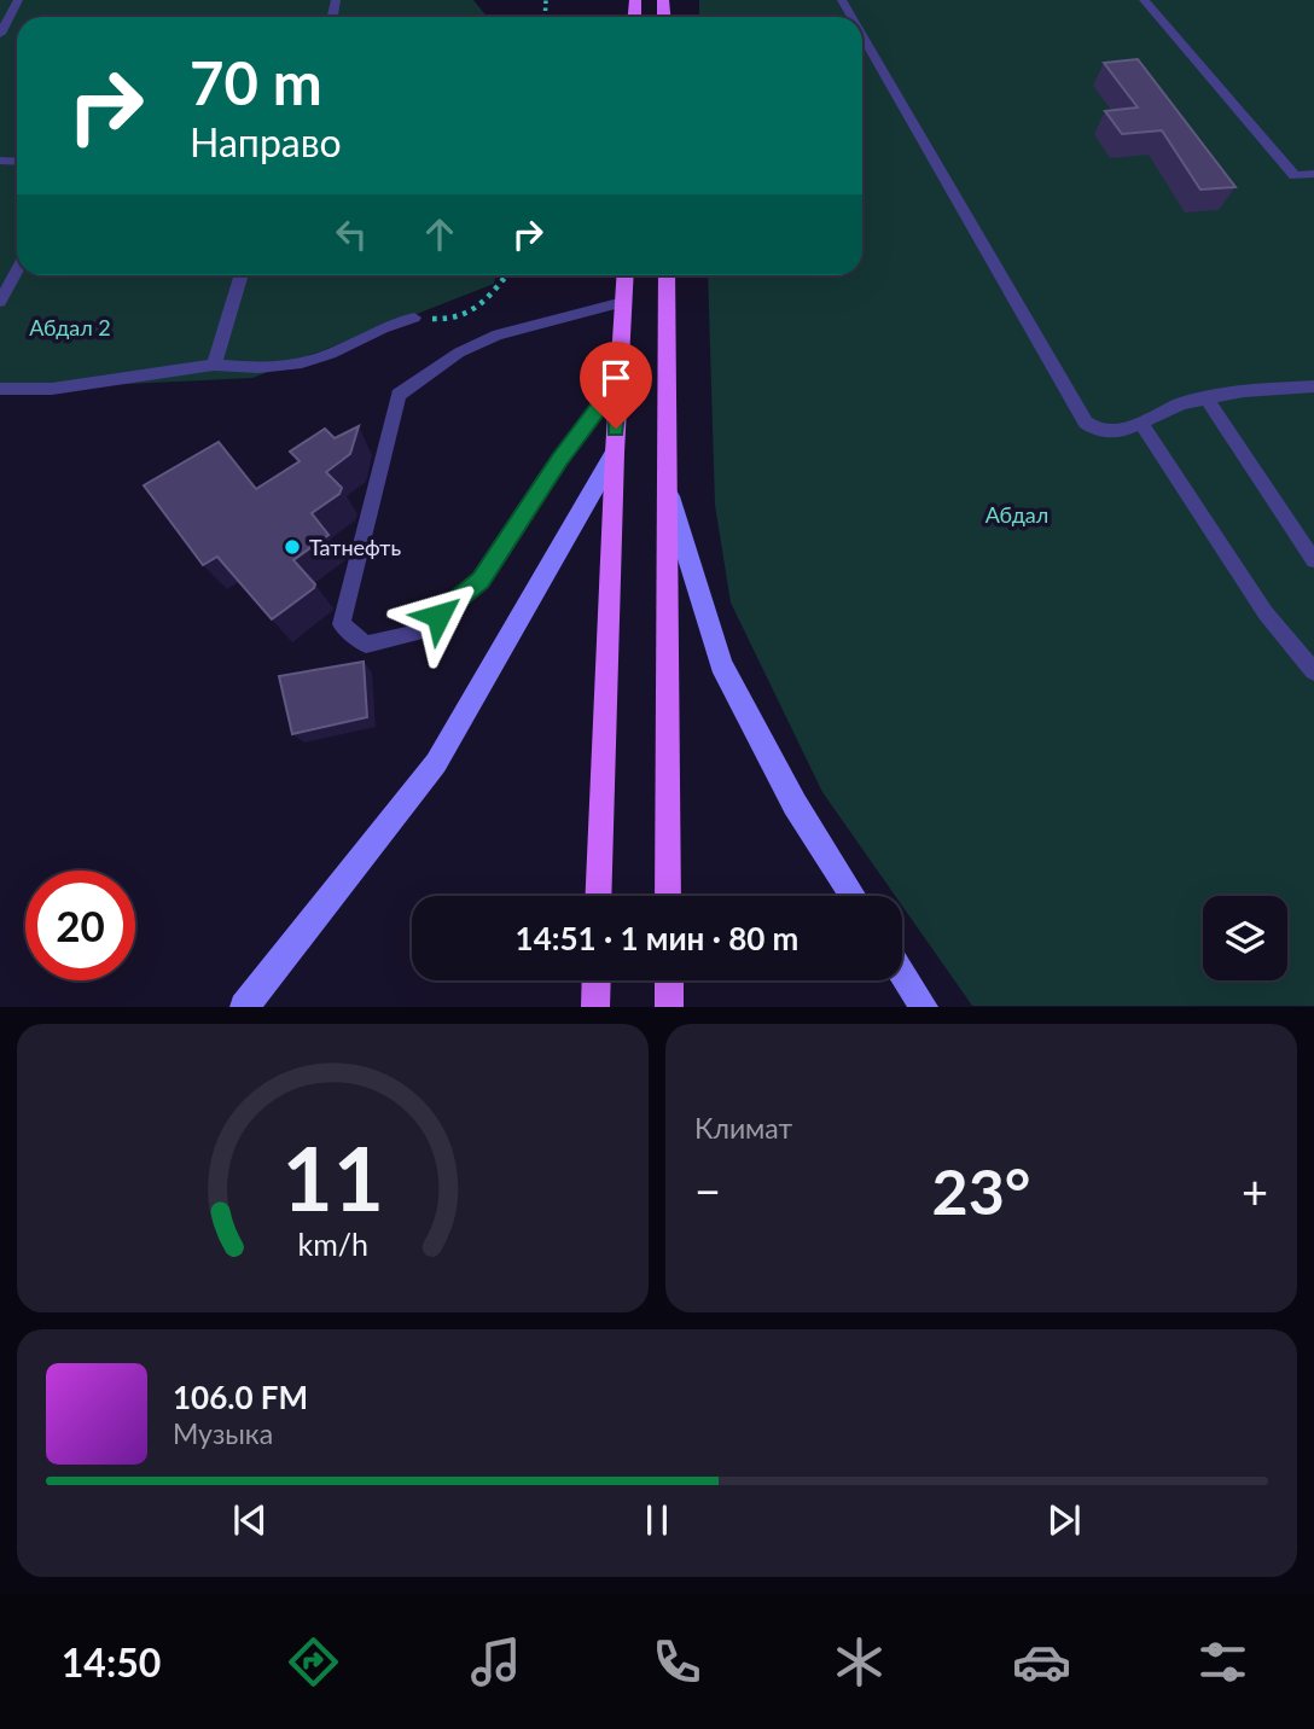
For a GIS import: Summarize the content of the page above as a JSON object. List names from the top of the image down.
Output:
{
  "parks": ["Абдал 2", "Абдал"],
  "places": ["Татнефть"],
  "page": {
    "turn": ["70 m", "Направо"],
    "limit": "20",
    "trip": "14:51 · 1 мин · 80 m",
    "tile": "Климат",
    "heat": ["−", "23°", "+"],
    "song": ["106.0 FM", "Музыка"],
    "tabs": "14:50",
    "gauge": ["11", "km/h"]
  }
}
